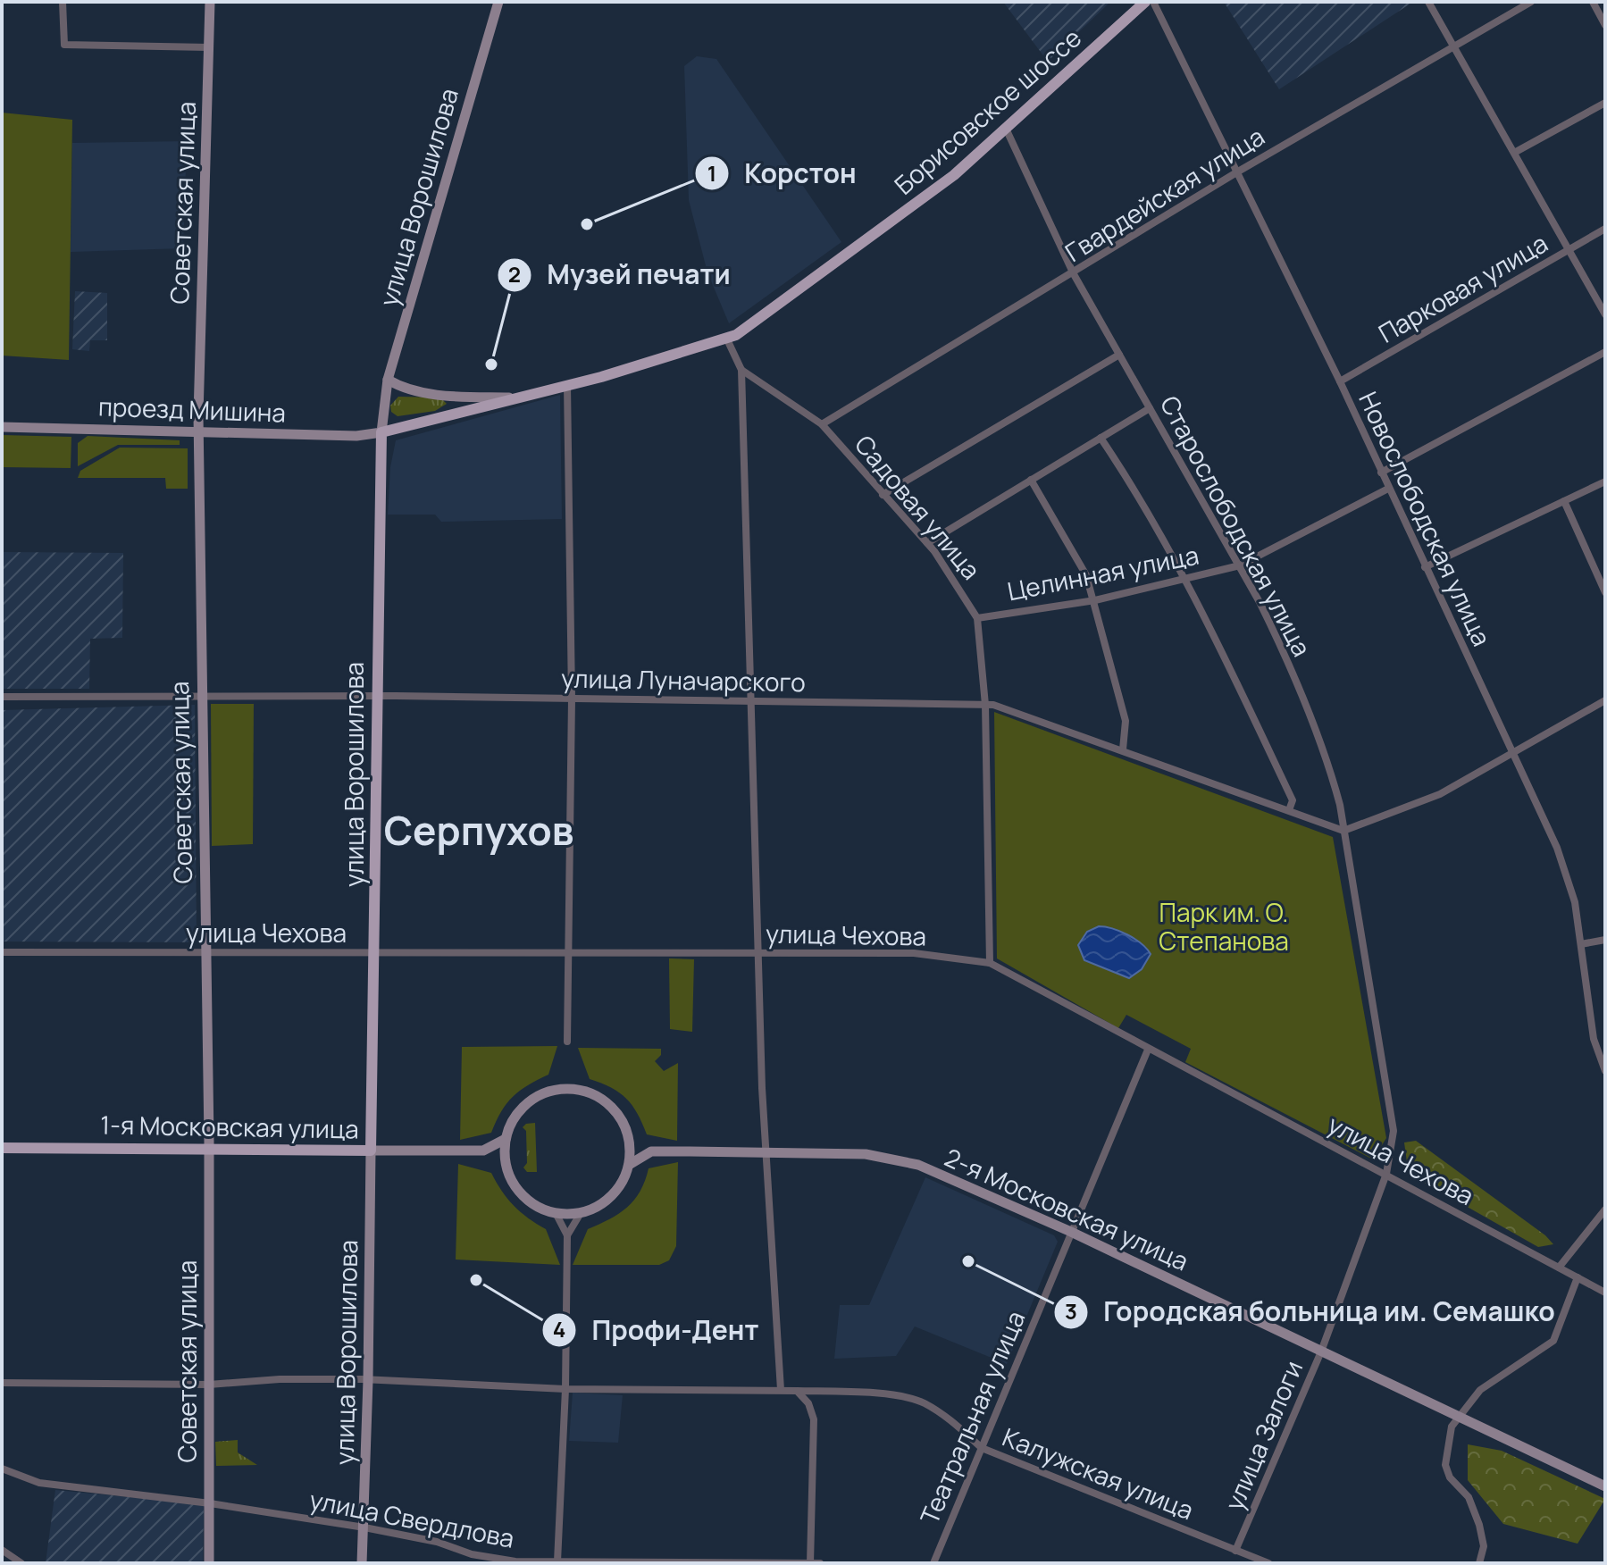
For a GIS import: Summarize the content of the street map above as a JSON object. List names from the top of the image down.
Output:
{
  "streets": {
    "main road": ["Борисовское шоссе", "улица Ворошилова", "1-я Московская улица"],
    "street": [
      "Гвардейская улица",
      "Советская улица",
      "Парковая улица",
      "проезд Мишина",
      "Садовая улица",
      "Новослободская улица",
      "Старослободская улица",
      "Целинная улица",
      "улица Луначарского",
      "улица Чехова",
      "2-я Московская улица",
      "Театральная улица",
      "улица Залоги",
      "Калужская улица",
      "улица Свердлова"
    ]
  },
  "crossings": [
    ["Борисовское шоссе", "улица Ворошилова"],
    ["Борисовское шоссе", "проезд Мишина"],
    ["Борисовское шоссе", "Старослободская улица"],
    ["Гвардейская улица", "Садовая улица"],
    ["Гвардейская улица", "Новослободская улица"],
    ["Гвардейская улица", "Старослободская улица"],
    ["улица Ворошилова", "проезд Мишина"],
    ["улица Ворошилова", "улица Луначарского"],
    ["улица Ворошилова", "улица Чехова"],
    ["улица Ворошилова", "1-я Московская улица"],
    ["улица Ворошилова", "улица Свердлова"],
    ["Советская улица", "проезд Мишина"],
    ["Советская улица", "улица Луначарского"],
    ["Советская улица", "улица Чехова"],
    ["Советская улица", "1-я Московская улица"],
    ["Советская улица", "улица Свердлова"],
    ["Парковая улица", "Новослободская улица"],
    ["Садовая улица", "Целинная улица"],
    ["Садовая улица", "улица Луначарского"],
    ["Садовая улица", "улица Чехова"],
    ["Новослободская улица", "Целинная улица"],
    ["Старослободская улица", "Целинная улица"],
    ["Старослободская улица", "улица Луначарского"],
    ["Старослободская улица", "улица Чехова"],
    ["Старослободская улица", "улица Залоги"],
    ["улица Чехова", "Театральная улица"],
    ["улица Чехова", "улица Залоги"],
    ["2-я Московская улица", "Театральная улица"],
    ["2-я Московская улица", "улица Залоги"],
    ["Театральная улица", "Калужская улица"],
    ["улица Залоги", "Калужская улица"]
  ],
  "districts": ["Серпухов"],
  "parks": ["Парк им. О. Степанова"],
  "places": [
    "Корстон",
    "Музей печати",
    "Городская больница им. Семашко",
    "Профи-Дент"
  ]
}
